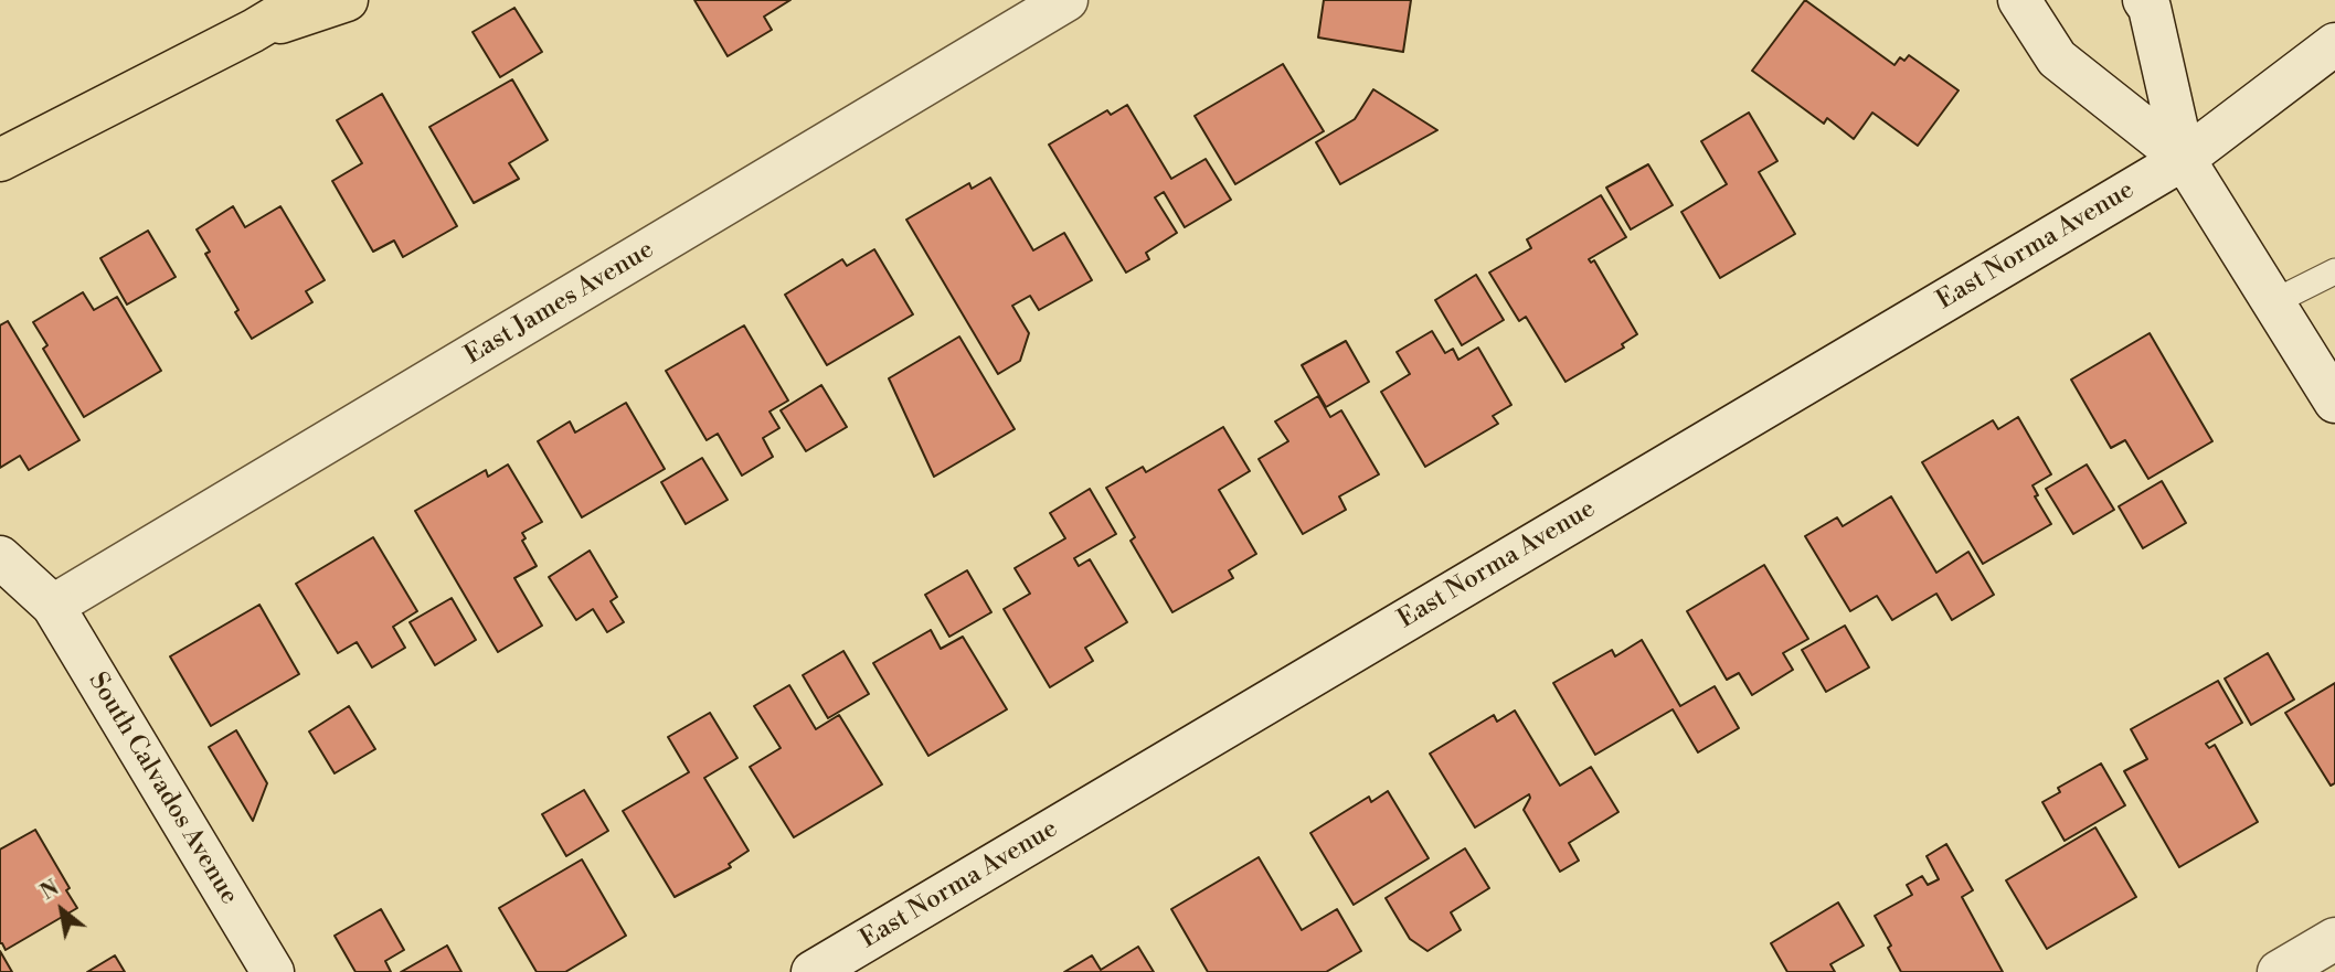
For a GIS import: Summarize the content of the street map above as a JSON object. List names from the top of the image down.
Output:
{
  "streets": {
    "street": ["East Norma Avenue", "East James Avenue", "South Calvados Avenue"]
  },
  "crossings": [
    ["East James Avenue", "South Calvados Avenue"]
  ],
  "north": "top left"
}
